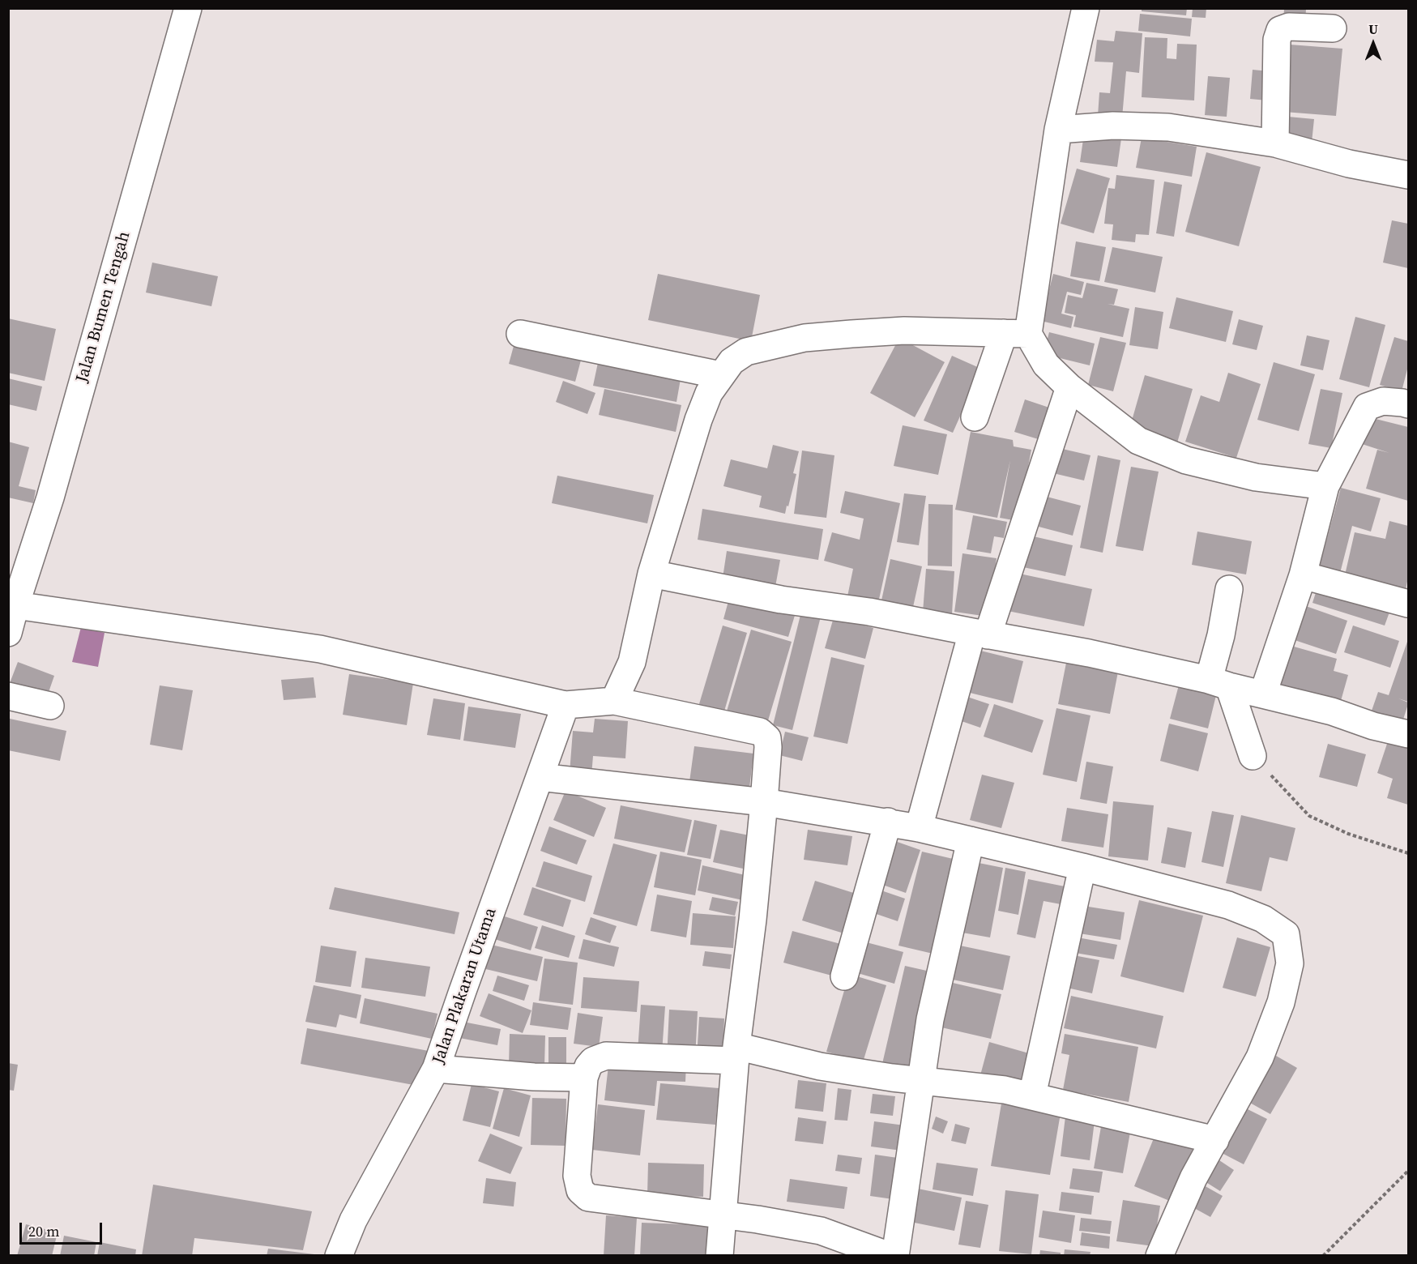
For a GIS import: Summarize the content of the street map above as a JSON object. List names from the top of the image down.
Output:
{
  "streets": {
    "street": ["Jalan Bumen Tengah", "Jalan Plakaran Utama"]
  },
  "scale_bar": "20 m",
  "north": "top"
}
